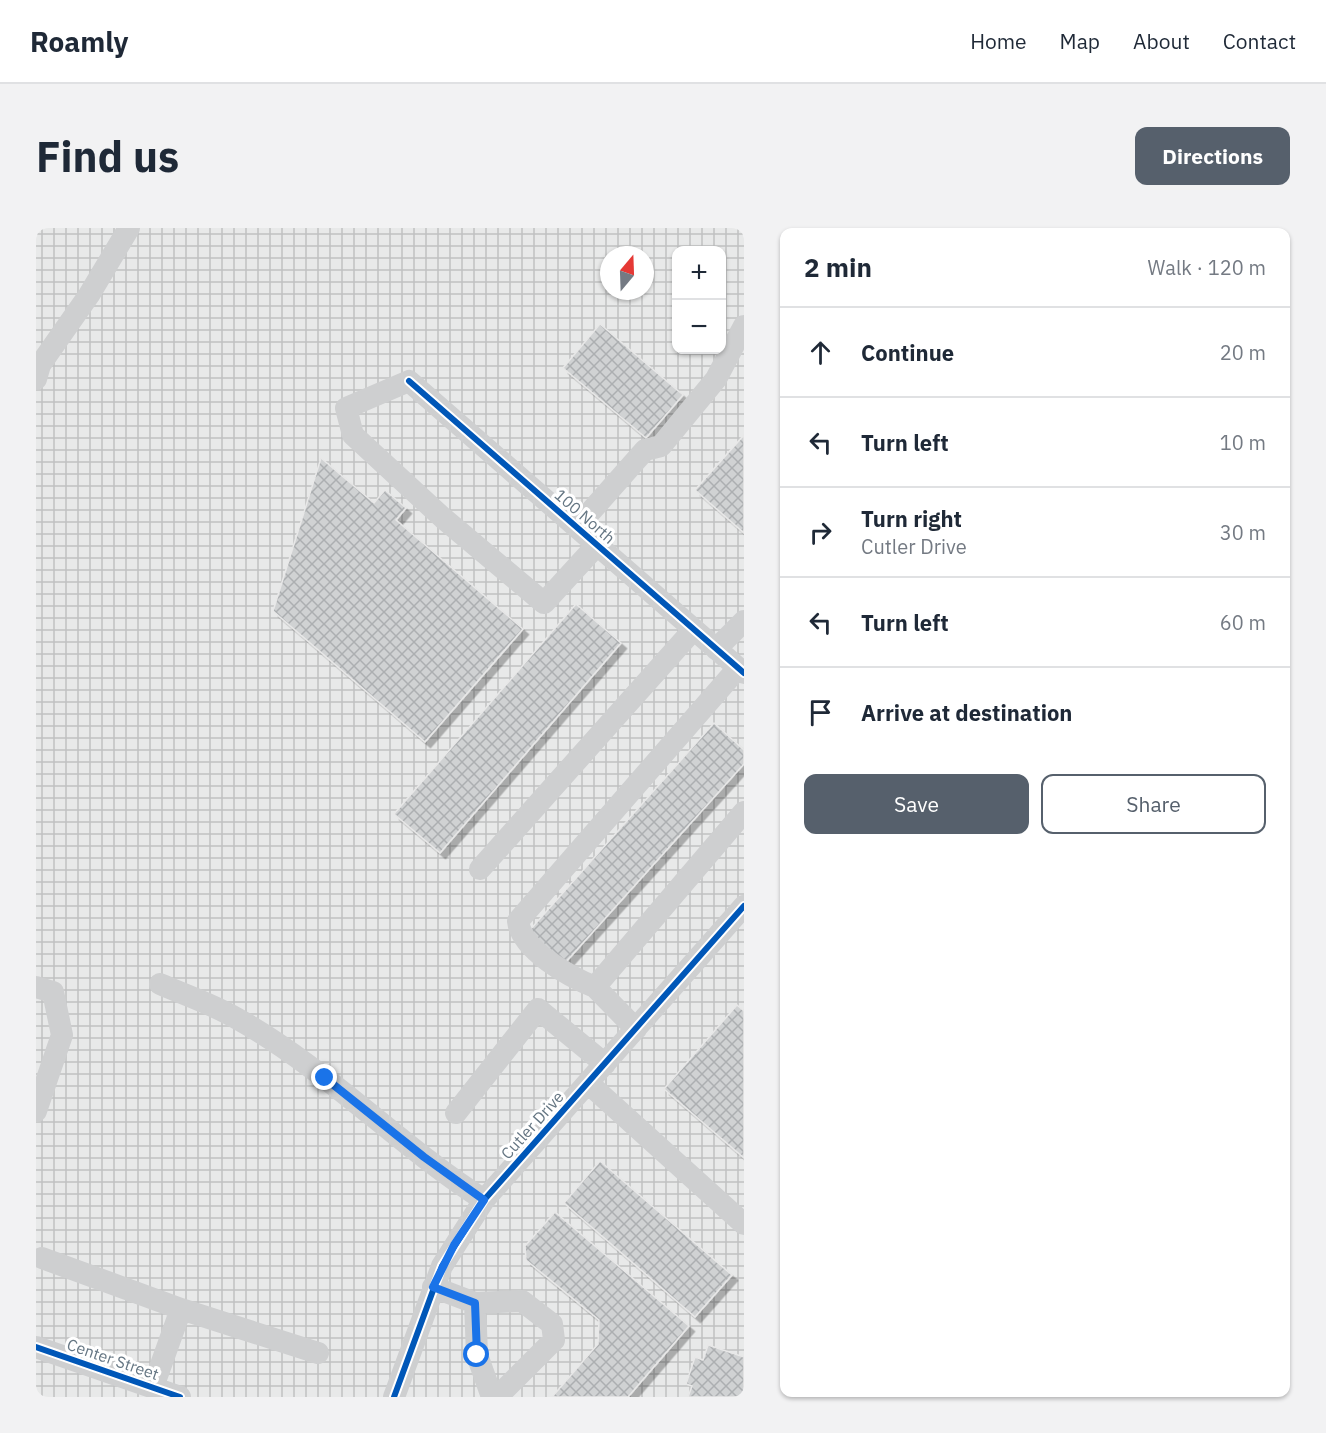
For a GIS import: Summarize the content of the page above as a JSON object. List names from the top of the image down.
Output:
{
  "streets": {
    "street": ["100 North", "Cutler Drive", "Center Street"]
  },
  "north": "top",
  "page": {
    "header": "Roamly",
    "nav": [
      "Home",
      "Map",
      "About",
      "Contact"
    ],
    "buttons": [
      "Directions",
      ["Save", "Share"]
    ],
    "title": "Find us",
    "heading": ["2 min", "Walk · 120 m"],
    "map_buttons": ["+", "−"],
    "list": [
      ["Continue", "20 m"],
      ["Turn left", "10 m"],
      ["Turn right", "Cutler Drive", "30 m"],
      ["Turn left", "60 m"],
      "Arrive at destination"
    ]
  }
}
